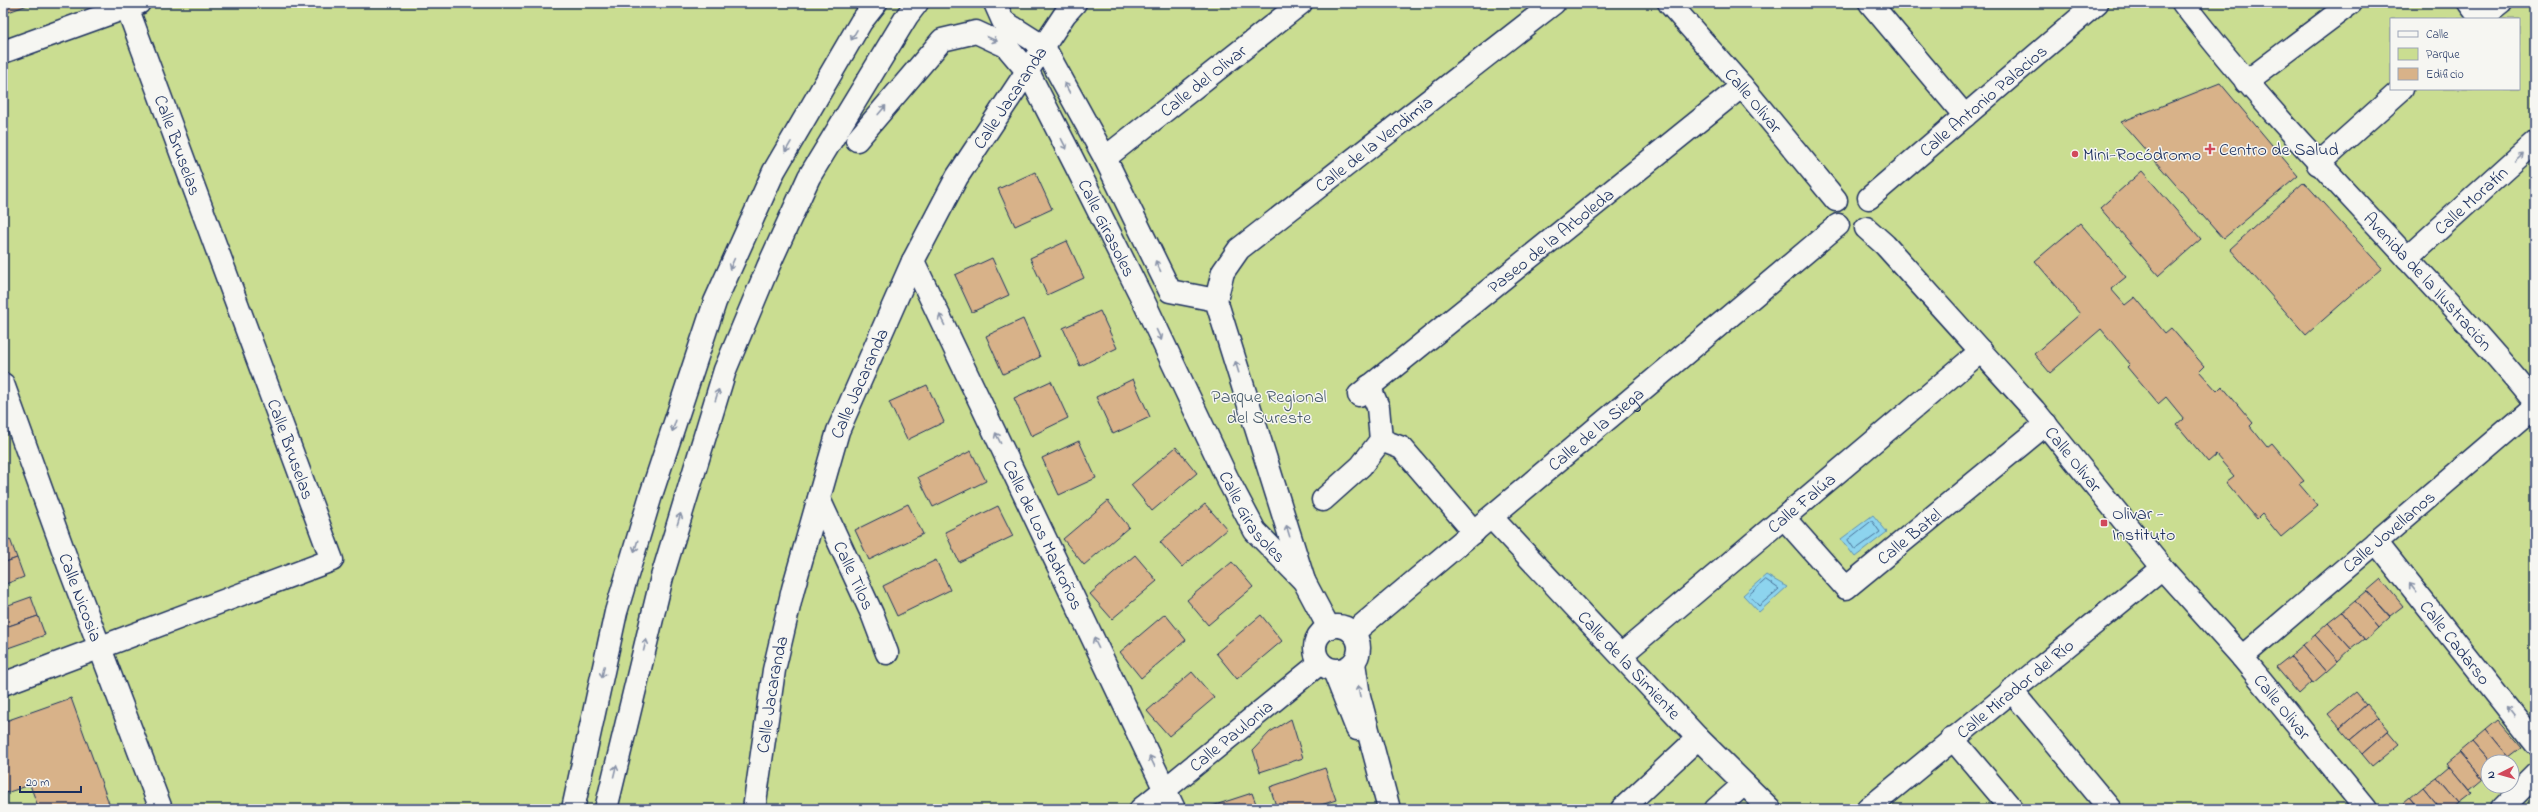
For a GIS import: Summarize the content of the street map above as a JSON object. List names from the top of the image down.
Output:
{
  "streets": {
    "street": [
      "Calle del Olivar",
      "Calle Jacaranda",
      "Calle Olivar",
      "Calle Antonio Palacios",
      "Calle de la Vendimia",
      "Calle Bruselas",
      "Calle Moratín",
      "Calle Girasoles",
      "Paseo de la Arboleda",
      "Avenida de la Ilustración",
      "Calle de la Siega",
      "Calle Falúa",
      "Calle Jovellanos",
      "Calle de Los Madroños",
      "Calle Batel",
      "Calle Tilos",
      "Calle Nicosia",
      "Calle Cadarso",
      "Calle de la Simiente",
      "Calle Mirador del Río",
      "Calle Paulonia"
    ]
  },
  "crossings": [
    ["Calle del Olivar", "Calle Girasoles"],
    ["Calle Jacaranda", "Calle Girasoles"],
    ["Calle Jacaranda", "Calle de Los Madroños"],
    ["Calle Jacaranda", "Calle Tilos"],
    ["Calle Olivar", "Calle Antonio Palacios"],
    ["Calle Olivar", "Paseo de la Arboleda"],
    ["Calle Olivar", "Calle de la Siega"],
    ["Calle Olivar", "Calle Falúa"],
    ["Calle Olivar", "Calle Jovellanos"],
    ["Calle Olivar", "Calle Batel"],
    ["Calle Olivar", "Calle Mirador del Río"],
    ["Calle Antonio Palacios", "Calle de la Siega"],
    ["Calle de la Vendimia", "Calle Girasoles"],
    ["Calle Bruselas", "Calle Nicosia"],
    ["Calle Moratín", "Avenida de la Ilustración"],
    ["Calle Girasoles", "Calle de la Siega"],
    ["Calle Girasoles", "Calle Paulonia"],
    ["Calle de la Siega", "Calle de la Simiente"],
    ["Calle de la Siega", "Calle Paulonia"],
    ["Calle Falúa", "Calle Batel"],
    ["Calle Falúa", "Calle de la Simiente"],
    ["Calle Jovellanos", "Calle Cadarso"],
    ["Calle de Los Madroños", "Calle Paulonia"]
  ],
  "one_way": ["Calle de Los Madroños", "Calle Cadarso"],
  "parks": ["Parque Regional del Sureste"],
  "places": {
    "health": ["Centro de Salud"],
    "other": ["Mini-Rocódromo"],
    "transit": ["Olivar - Instituto"]
  },
  "legend": ["Calle", "Parque", "Edificio"],
  "scale_bar": "20 m",
  "north": "left"
}
